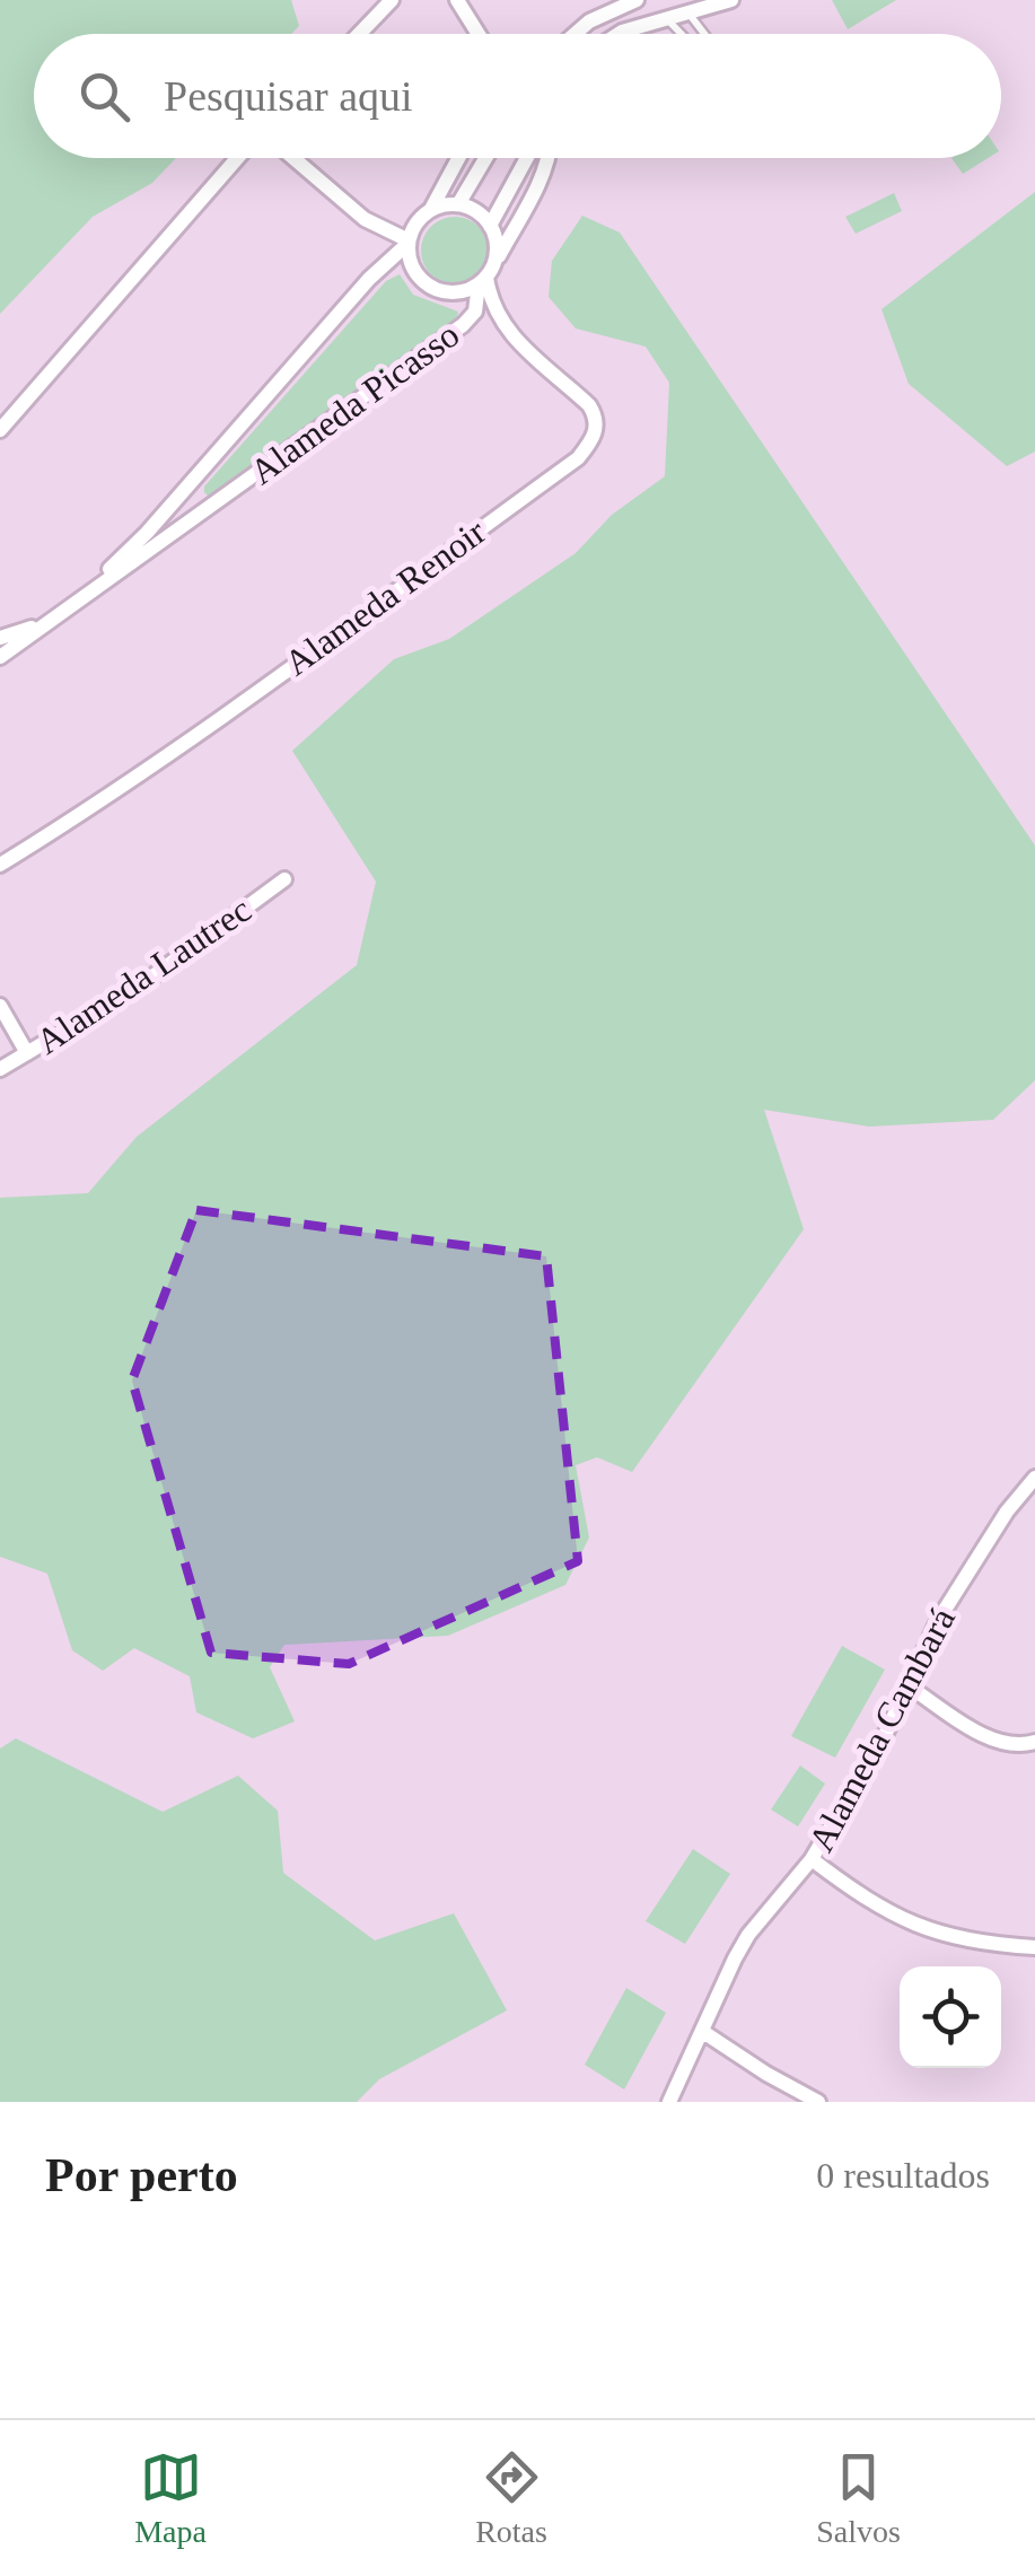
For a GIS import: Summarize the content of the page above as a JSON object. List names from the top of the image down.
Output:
{
  "streets": {
    "street": [
      "Alameda Picasso",
      "Alameda Renoir",
      "Alameda Lautrec",
      "Alameda Cambará"
    ]
  },
  "crossings": [
    ["Alameda Picasso", "Alameda Renoir"]
  ],
  "page": {
    "search": "Pesquisar aqui",
    "heading": ["Por perto", "0 resultados"],
    "nav": ["Mapa", "Rotas", "Salvos"]
  }
}
